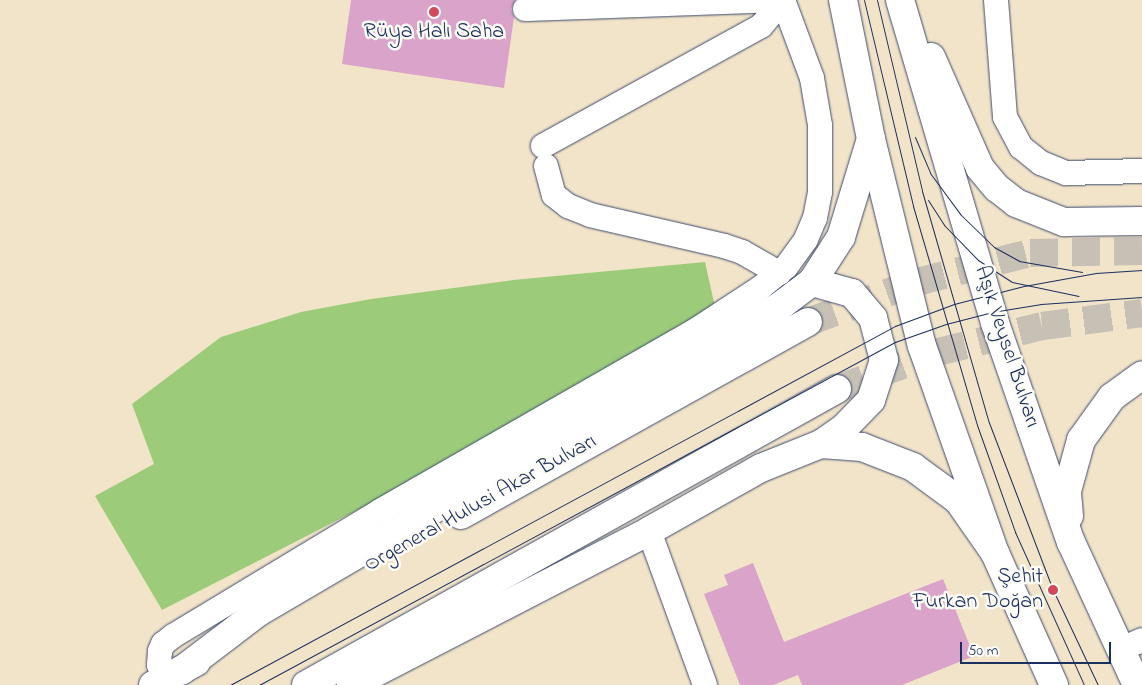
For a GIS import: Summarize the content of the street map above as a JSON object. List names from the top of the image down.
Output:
{
  "streets": {
    "main road": ["Aşık Veysel Bulvarı", "Orgeneral Hulusi Akar Bulvarı"]
  },
  "places": ["Rüya Halı Saha", "Şehit Furkan Doğan"],
  "scale_bar": "50 m"
}
